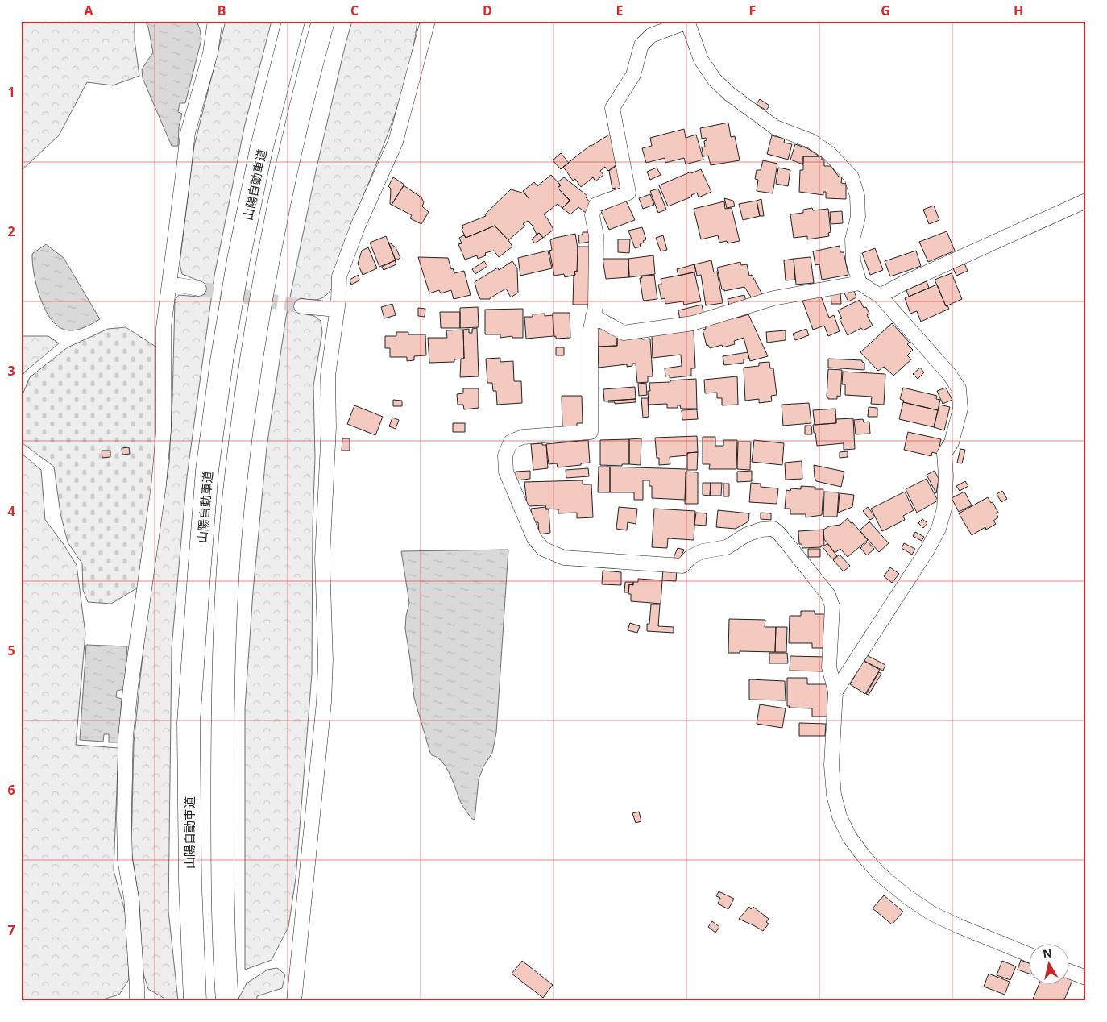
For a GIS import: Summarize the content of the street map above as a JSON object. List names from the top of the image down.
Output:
{
  "streets": {
    "highway": ["山陽自動車道"]
  },
  "north": "top",
  "grid": {
    "columns": [
      "A",
      "B",
      "C",
      "D",
      "E",
      "F",
      "G",
      "H"
    ],
    "rows": [
      "1",
      "2",
      "3",
      "4",
      "5",
      "6",
      "7"
    ]
  }
}
